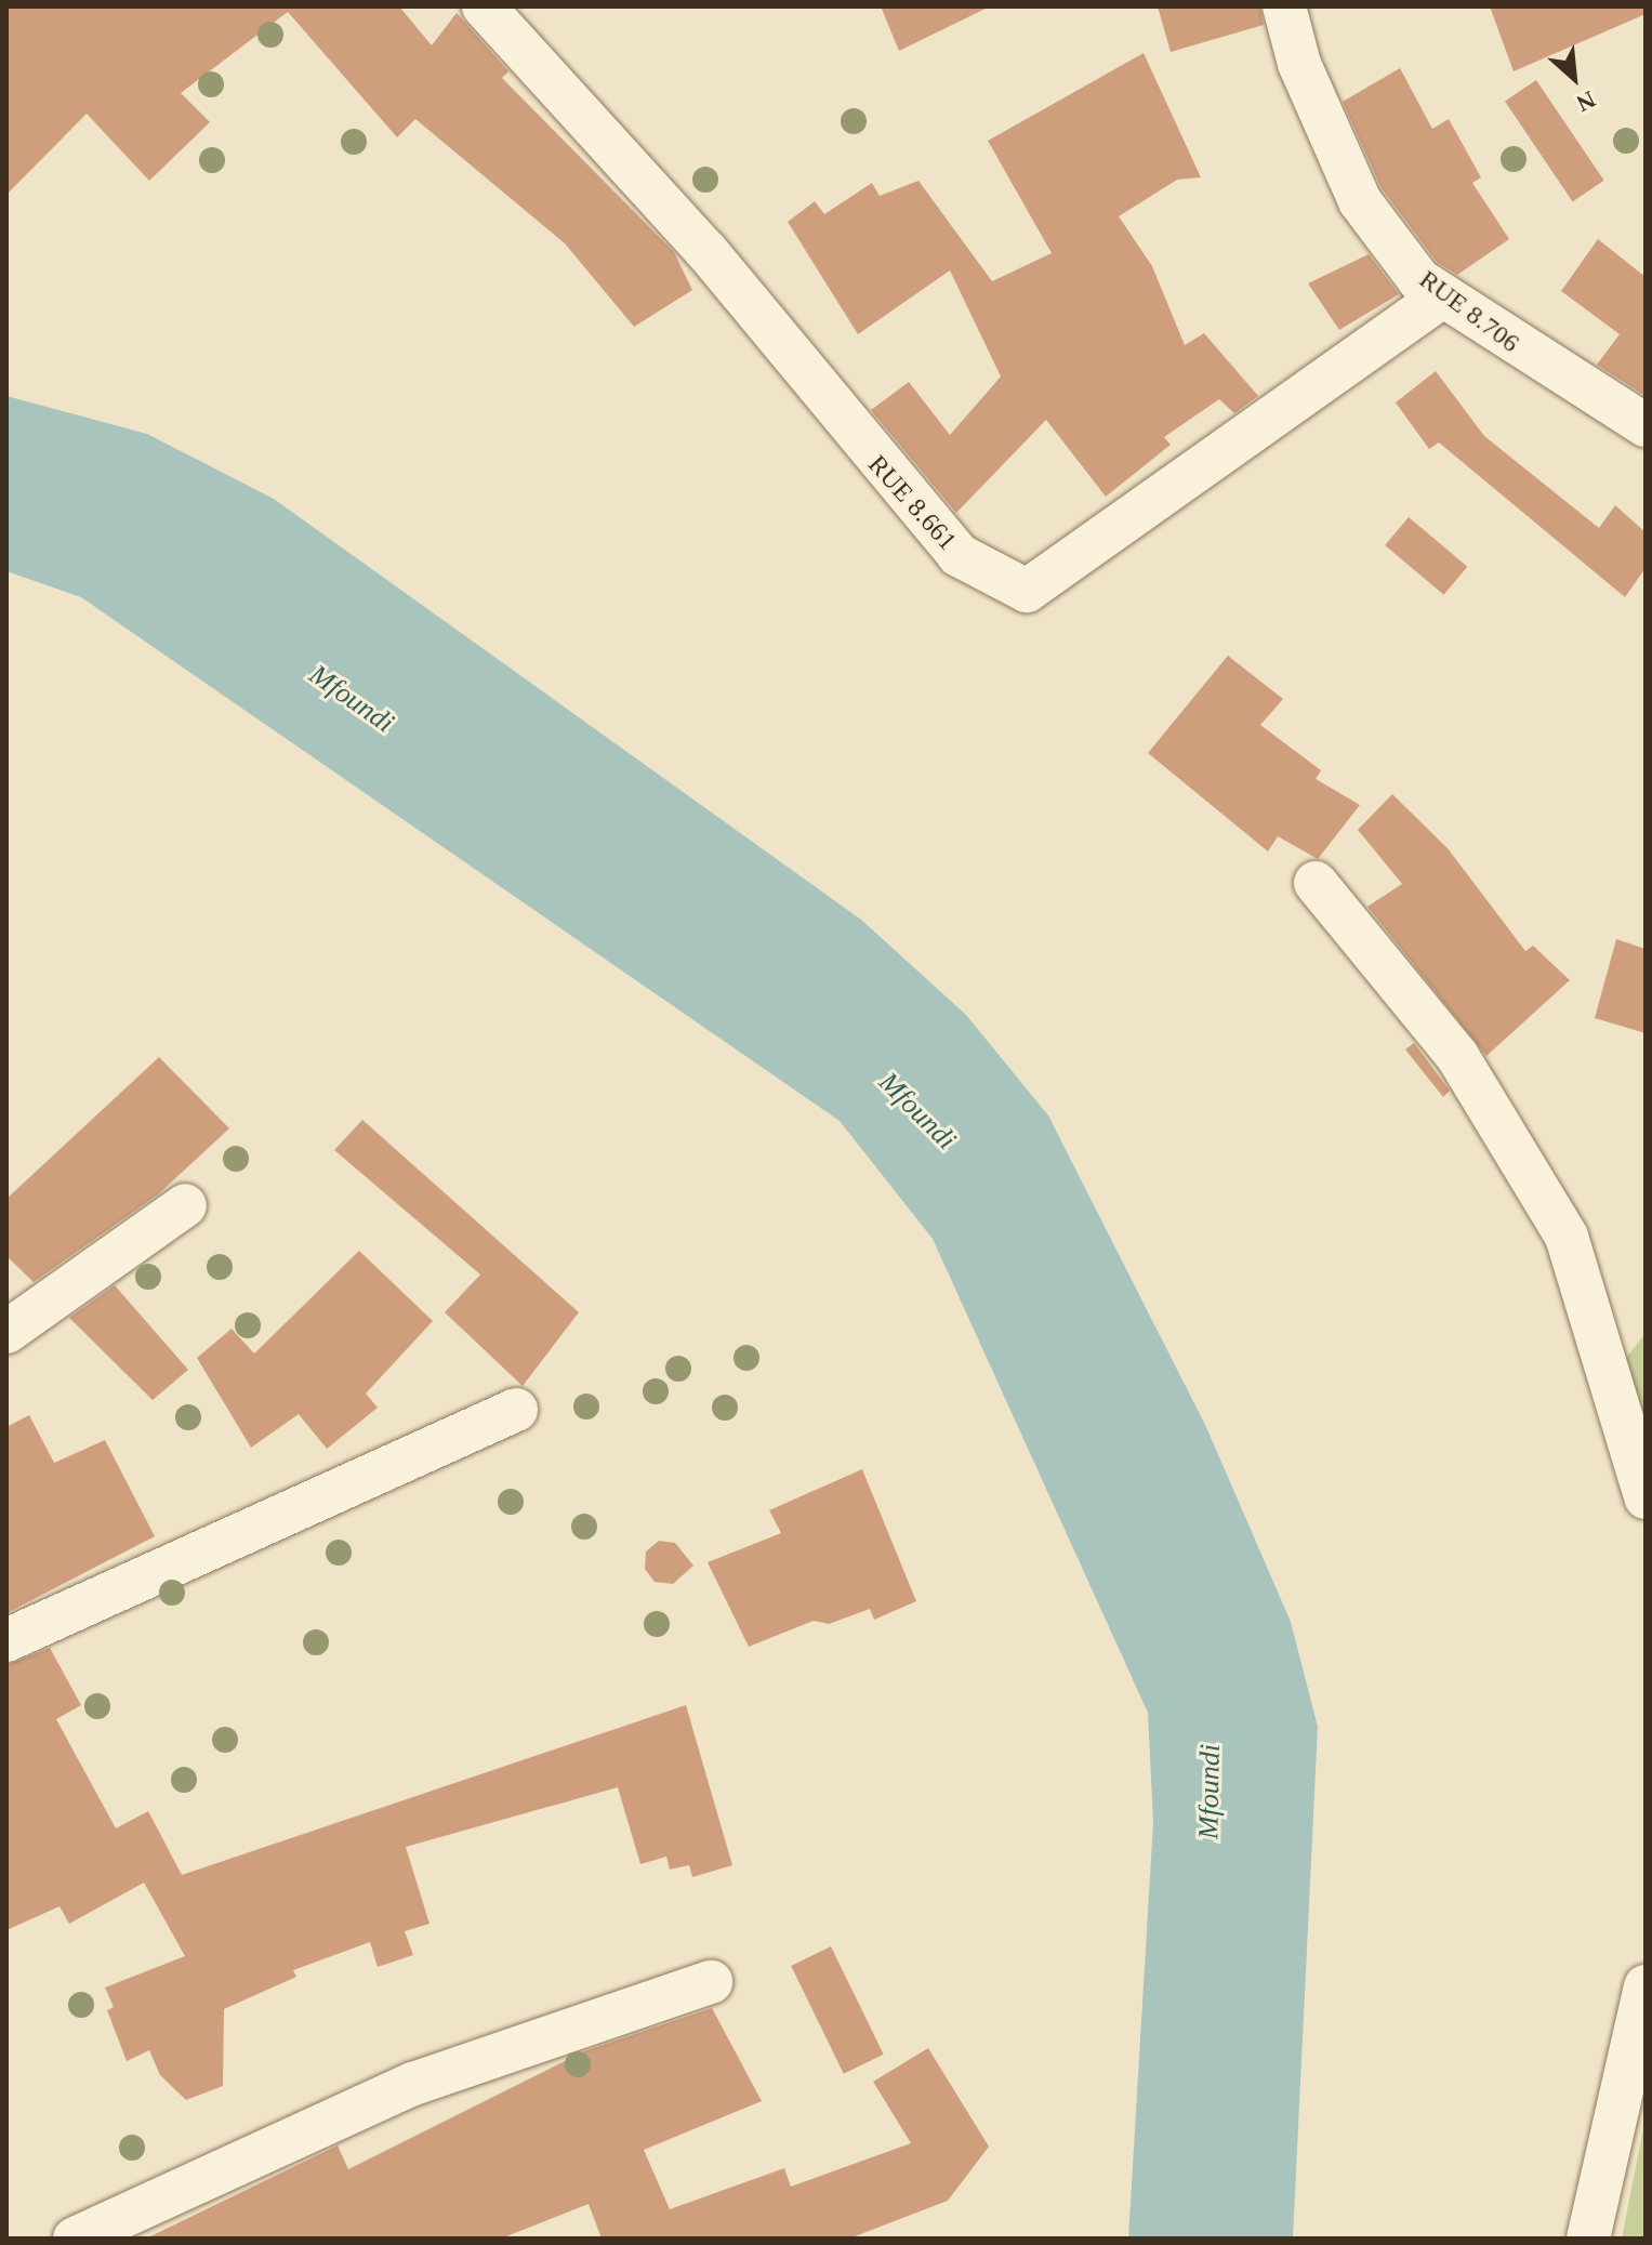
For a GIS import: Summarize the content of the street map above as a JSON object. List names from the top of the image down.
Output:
{
  "streets": {
    "street": ["RUE 8.706", "RUE 8.661"]
  },
  "crossings": [
    ["RUE 8.706", "RUE 8.661"]
  ],
  "water": ["Mfoundi"],
  "north": "bottom right"
}
